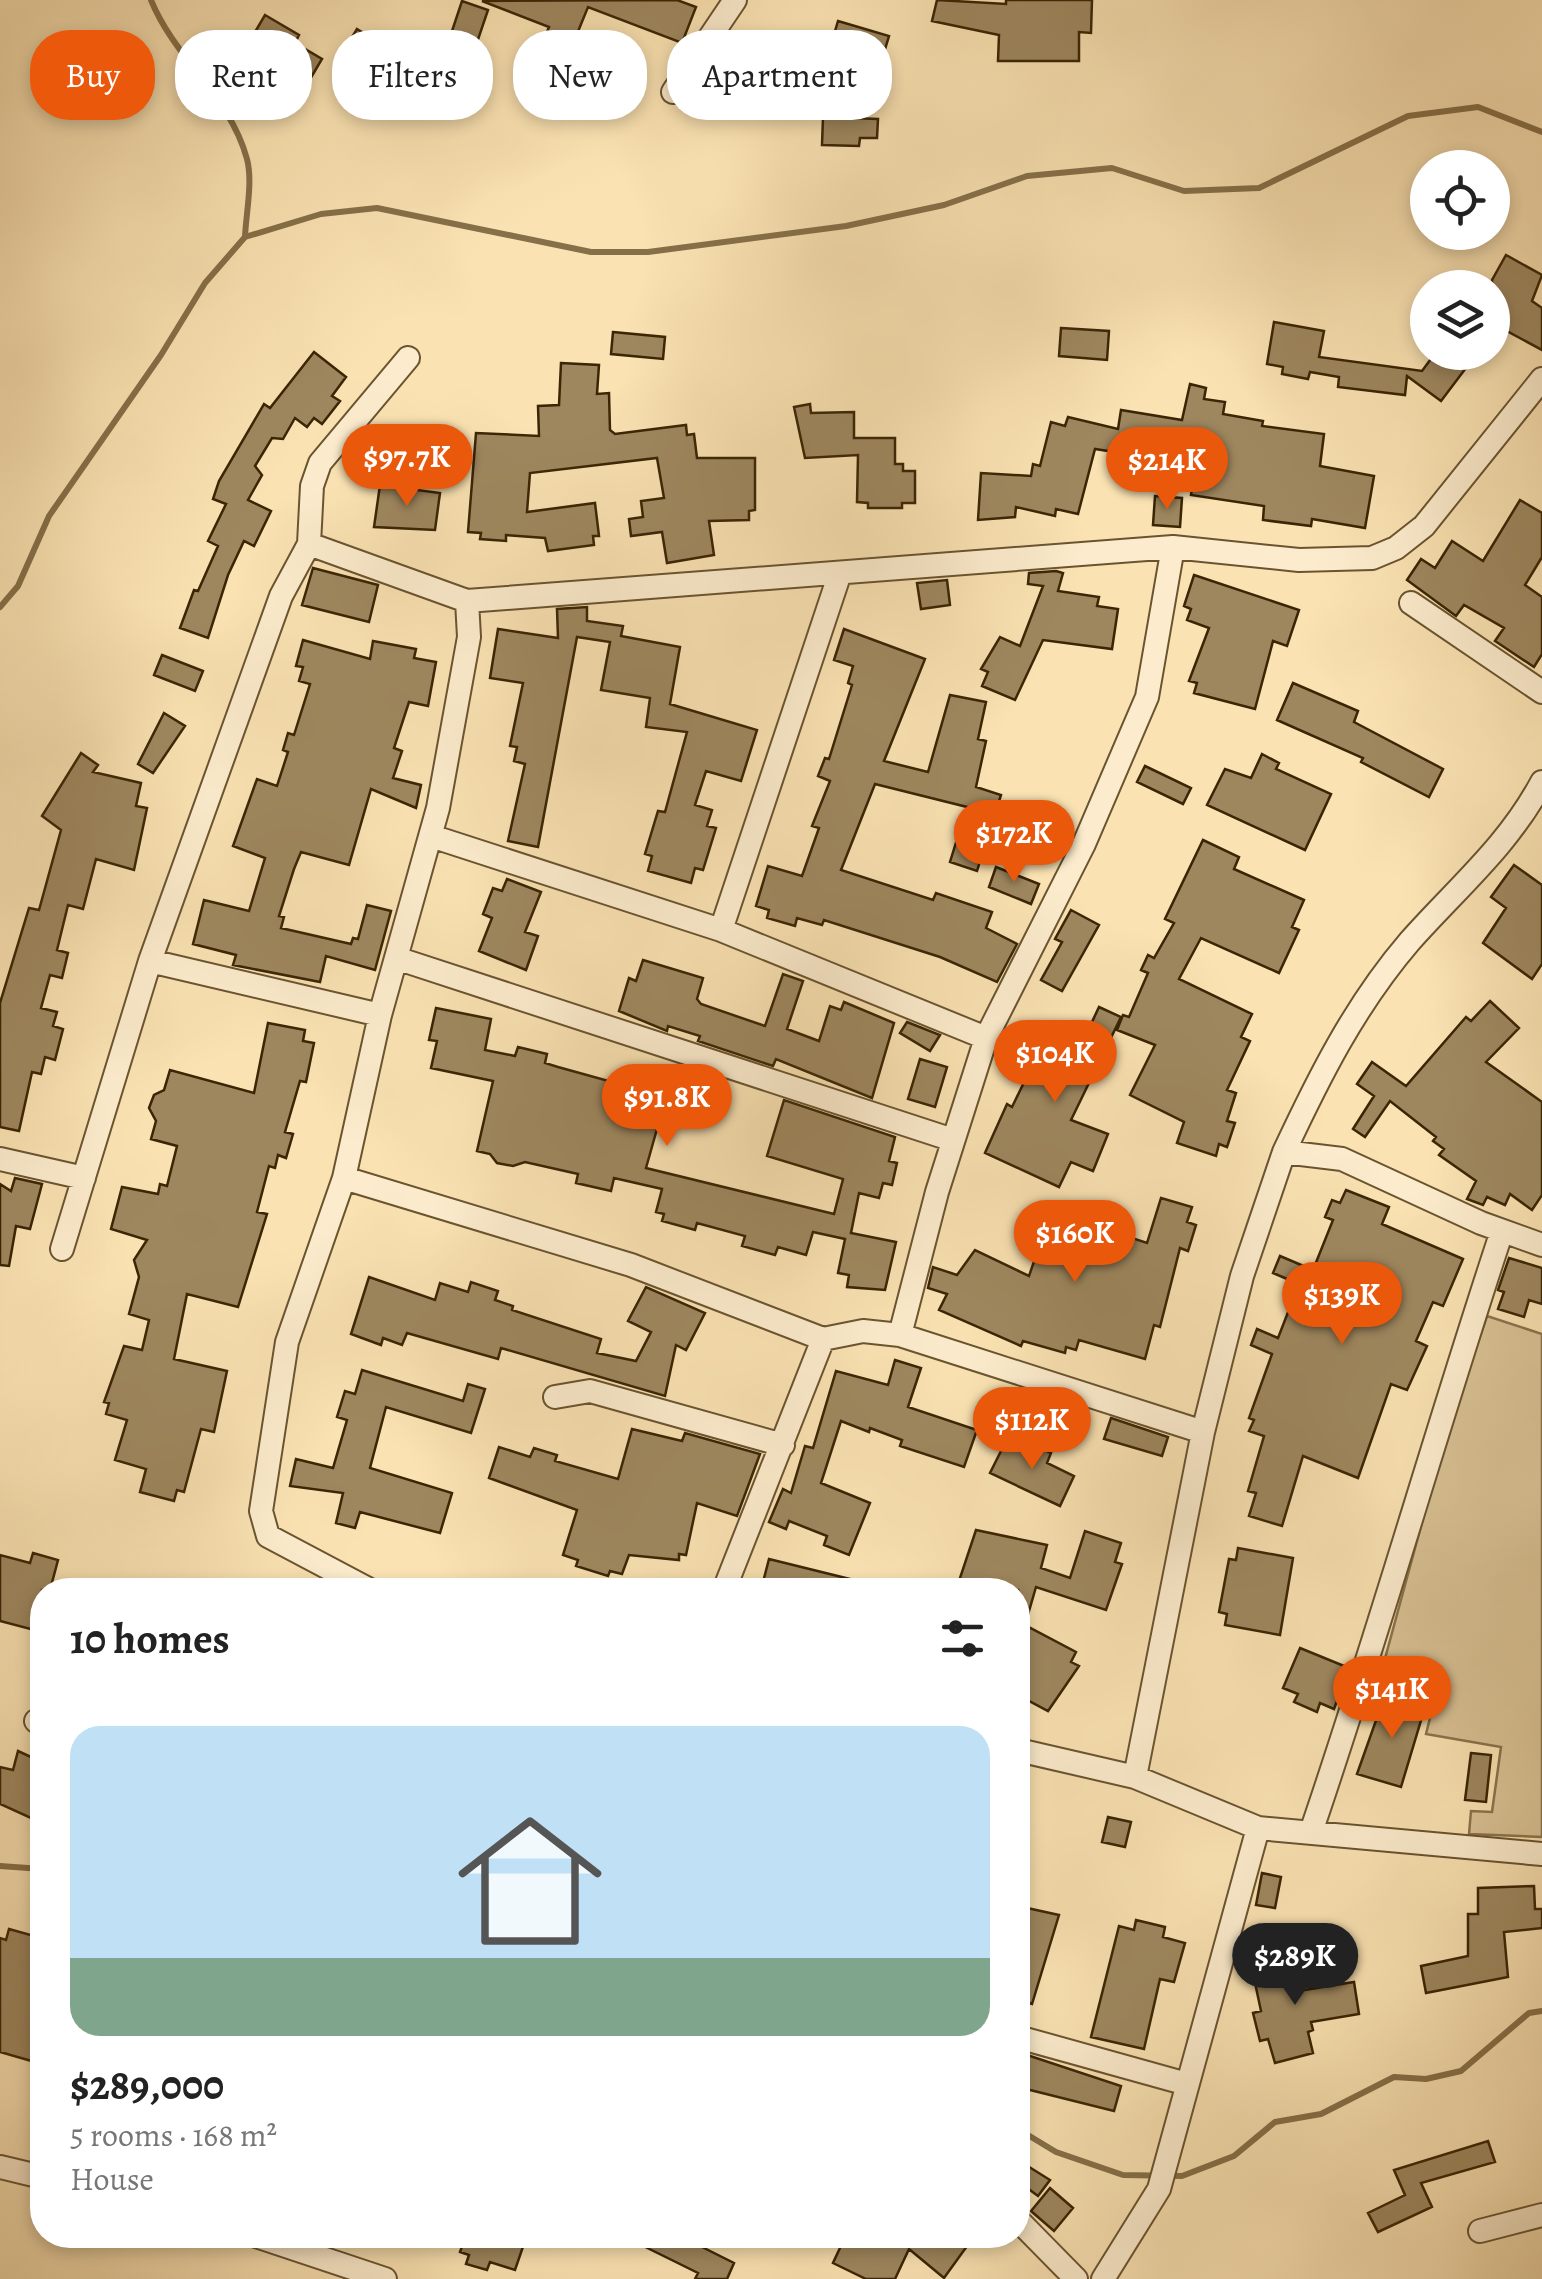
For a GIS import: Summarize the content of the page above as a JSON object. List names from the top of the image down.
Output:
{
  "page": {
    "chip": [
      "Buy",
      "Rent",
      "Filters",
      "New",
      "Apartment"
    ],
    "price": [
      "$97.7K",
      "$214K",
      "$172K",
      "$104K",
      "$91.8K",
      "$160K",
      "$139K",
      "$112K",
      "$141K",
      "$289K"
    ],
    "heading": "10 homes",
    "list": [
      {
        "name": "$289,000",
        "note": "5 rooms · 168 m² · House"
      }
    ]
  }
}
